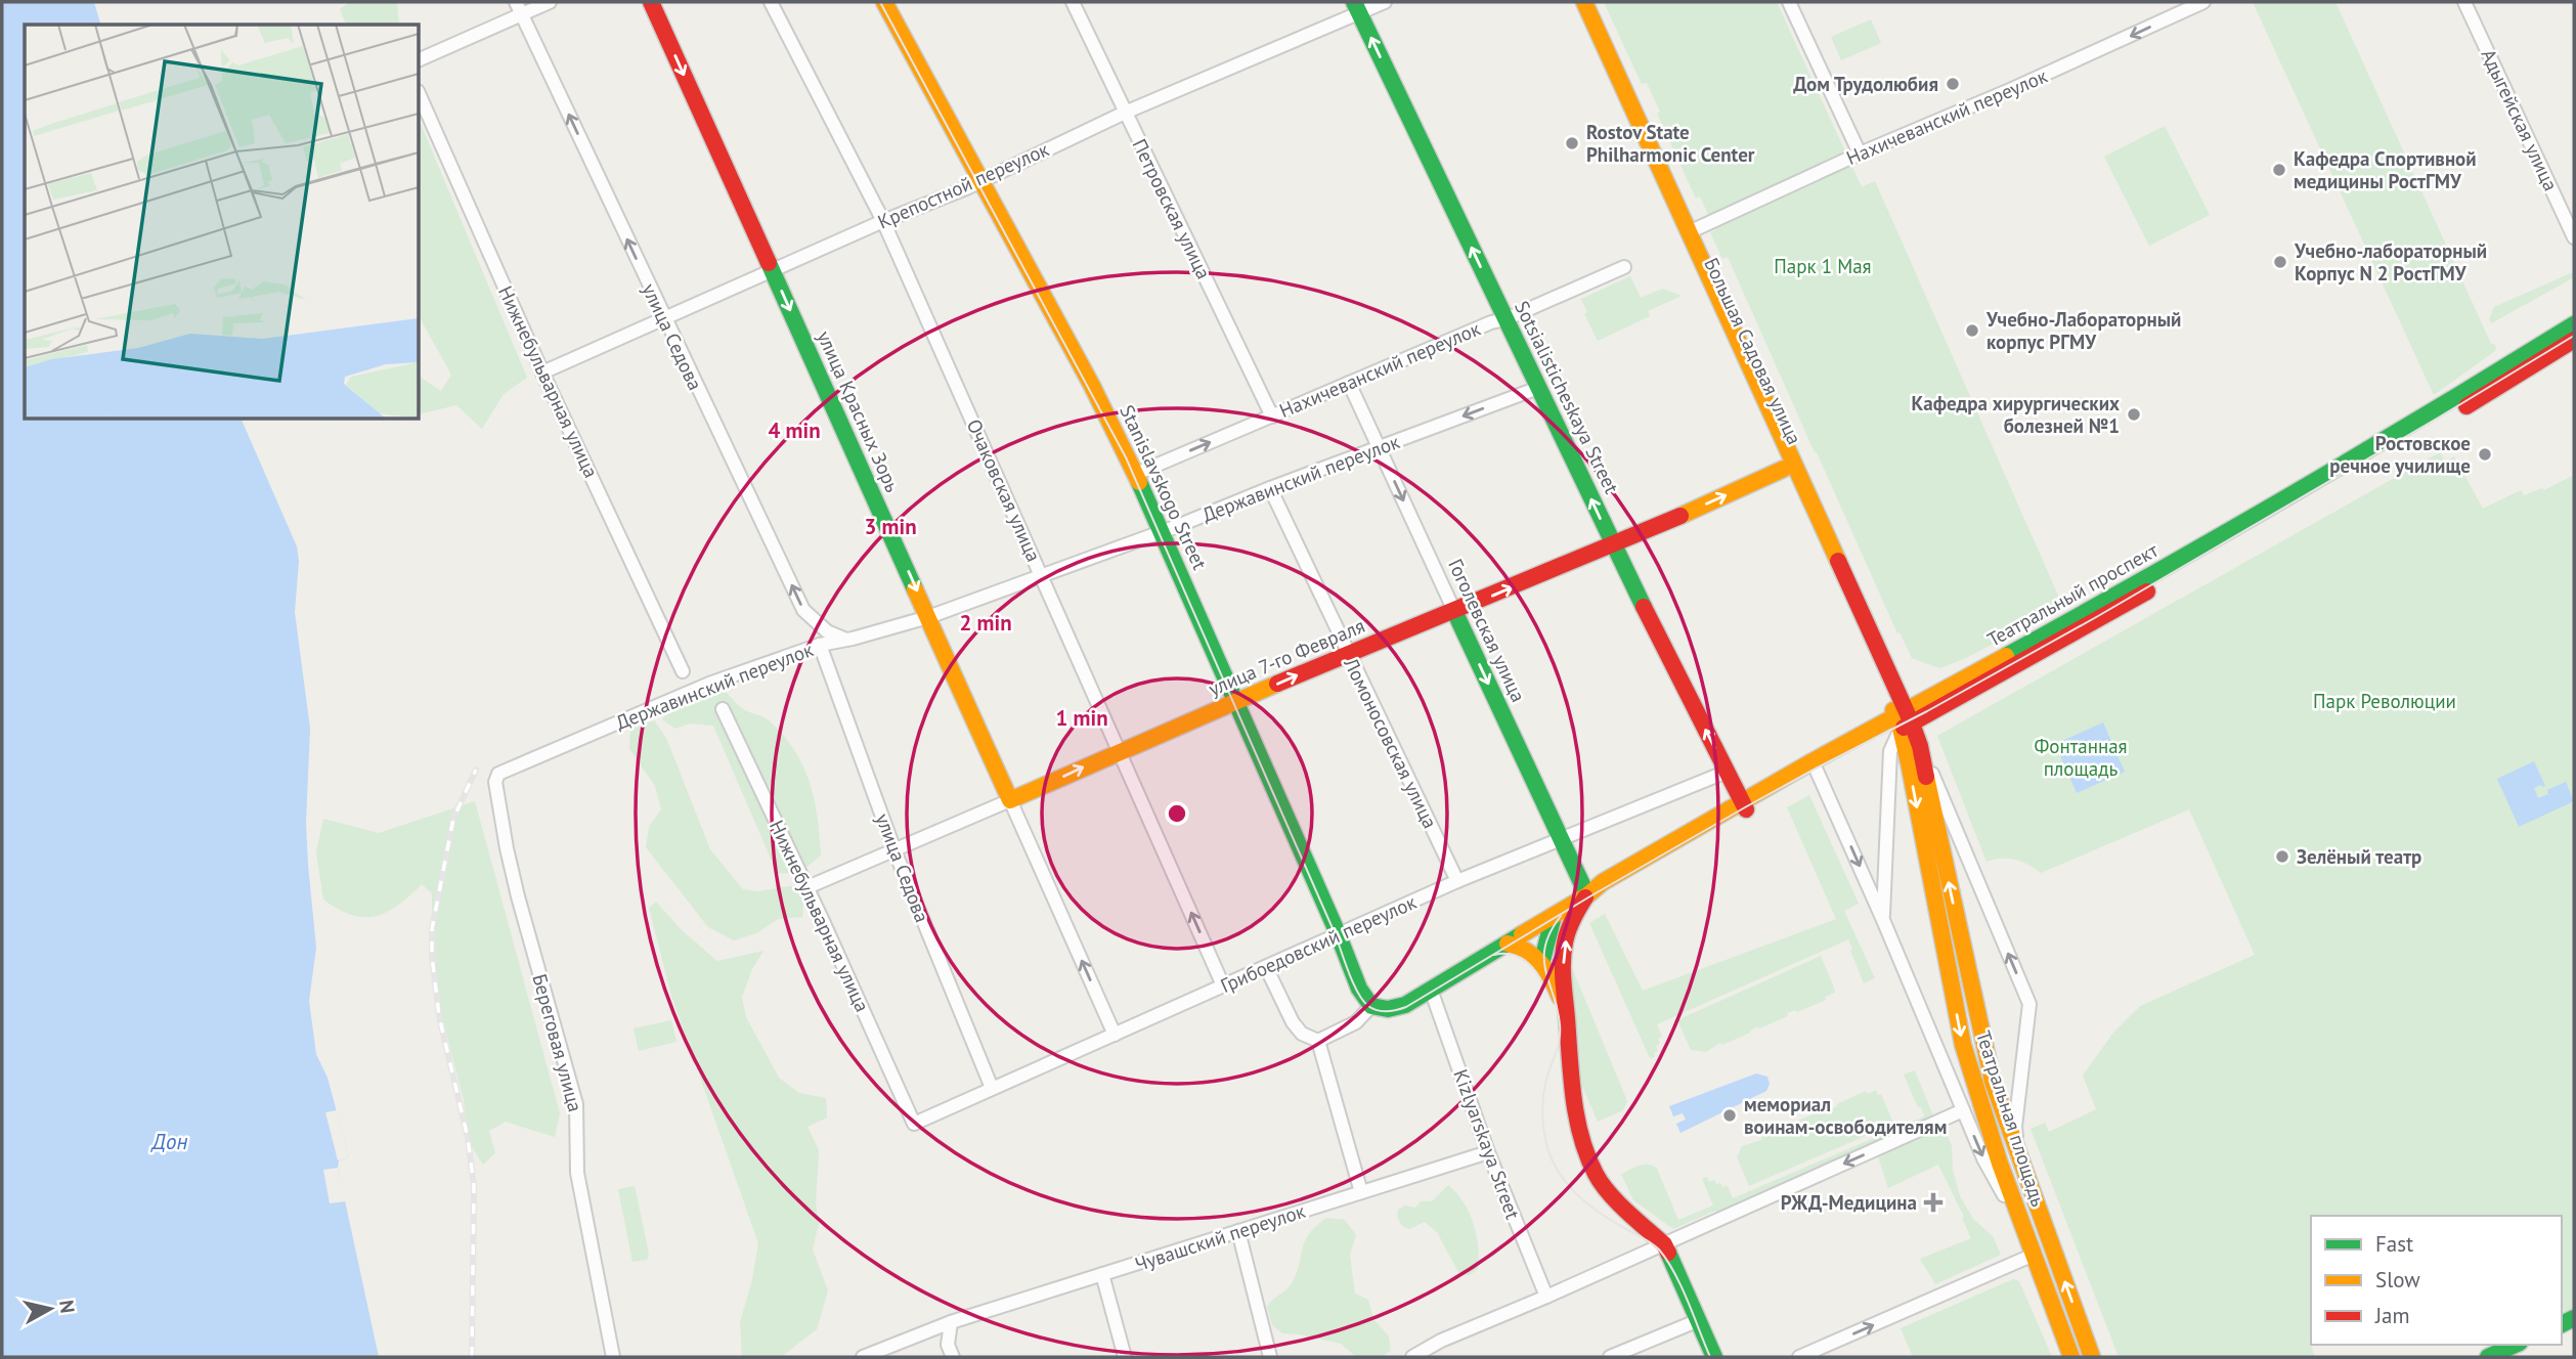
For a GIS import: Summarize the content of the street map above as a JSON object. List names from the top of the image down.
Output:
{
  "streets": {
    "main road": [
      "Большая Садовая улица",
      "Sotsialisticheskaya Street",
      "улица Красных Зорь",
      "Stanislavskogo Street",
      "Театральный проспект",
      "Гоголевская улица",
      "улица 7-го Февраля",
      "Театральная площадь"
    ],
    "street": [
      "Нахичеванский переулок",
      "Адыгейская улица",
      "Крепостной переулок",
      "Петровская улица",
      "улица Седова",
      "Нижнебульварная улица",
      "Державинский переулок",
      "Очаковская улица",
      "Ломоносовская улица",
      "Грибоедовский переулок",
      "Береговая улица",
      "Kizlyarskaya Street",
      "Чувашский переулок"
    ]
  },
  "crossings": [
    ["Нахичеванский переулок", "Петровская улица"],
    ["Нахичеванский переулок", "Большая Садовая улица"],
    ["Нахичеванский переулок", "Sotsialisticheskaya Street"],
    ["Нахичеванский переулок", "Stanislavskogo Street"],
    ["Нахичеванский переулок", "Гоголевская улица"],
    ["Крепостной переулок", "Петровская улица"],
    ["Крепостной переулок", "улица Седова"],
    ["Крепостной переулок", "Нижнебульварная улица"],
    ["Крепостной переулок", "Sotsialisticheskaya Street"],
    ["Крепостной переулок", "улица Красных Зорь"],
    ["Крепостной переулок", "Stanislavskogo Street"],
    ["Крепостной переулок", "Очаковская улица"],
    ["улица Седова", "Державинский переулок"],
    ["улица Седова", "улица 7-го Февраля"],
    ["улица Седова", "Грибоедовский переулок"],
    ["Большая Садовая улица", "Театральный проспект"],
    ["Большая Садовая улица", "улица 7-го Февраля"],
    ["Большая Садовая улица", "Театральная площадь"],
    ["Нижнебульварная улица", "улица 7-го Февраля"],
    ["Нижнебульварная улица", "Грибоедовский переулок"],
    ["Sotsialisticheskaya Street", "Державинский переулок"],
    ["Sotsialisticheskaya Street", "Театральный проспект"],
    ["Sotsialisticheskaya Street", "улица 7-го Февраля"],
    ["Sotsialisticheskaya Street", "Грибоедовский переулок"],
    ["улица Красных Зорь", "Державинский переулок"],
    ["улица Красных Зорь", "улица 7-го Февраля"],
    ["улица Красных Зорь", "Грибоедовский переулок"],
    ["Державинский переулок", "Stanislavskogo Street"],
    ["Державинский переулок", "Очаковская улица"],
    ["Державинский переулок", "Гоголевская улица"],
    ["Державинский переулок", "Ломоносовская улица"],
    ["Державинский переулок", "Береговая улица"],
    ["Stanislavskogo Street", "Театральный проспект"],
    ["Stanislavskogo Street", "улица 7-го Февраля"],
    ["Stanislavskogo Street", "Грибоедовский переулок"],
    ["Очаковская улица", "улица 7-го Февраля"],
    ["Очаковская улица", "Грибоедовский переулок"],
    ["Театральный проспект", "Гоголевская улица"],
    ["Театральный проспект", "Театральная площадь"],
    ["Театральный проспект", "Kizlyarskaya Street"],
    ["Гоголевская улица", "улица 7-го Февраля"],
    ["Гоголевская улица", "Грибоедовский переулок"],
    ["улица 7-го Февраля", "Ломоносовская улица"],
    ["Ломоносовская улица", "Грибоедовский переулок"],
    ["Kizlyarskaya Street", "Чувашский переулок"]
  ],
  "one_way": [
    "улица Седова",
    "Sotsialisticheskaya Street",
    "Гоголевская улица",
    "улица 7-го Февраля"
  ],
  "water": ["Дон"],
  "parks": ["Парк 1 Мая", "Парк Революции", "Фонтанная площадь"],
  "places": {
    "other": [
      "Дом Трудолюбия",
      "Rostov State Philharmonic Center",
      "Кафедра Спортивной медицины РостГМУ",
      "Учебно-лабораторный Корпус N 2 РостГМУ",
      "Учебно-Лабораторный корпус РГМУ",
      "Кафедра хирургических болезней №1",
      "Ростовское речное училище",
      "Зелёный театр",
      "мемориал воинам-освободителям"
    ],
    "health": ["РЖД-Медицина"]
  },
  "legend": ["Fast", "Slow", "Jam"],
  "north": "right",
  "rings": [
    "4 min",
    "3 min",
    "2 min",
    "1 min"
  ]
}
